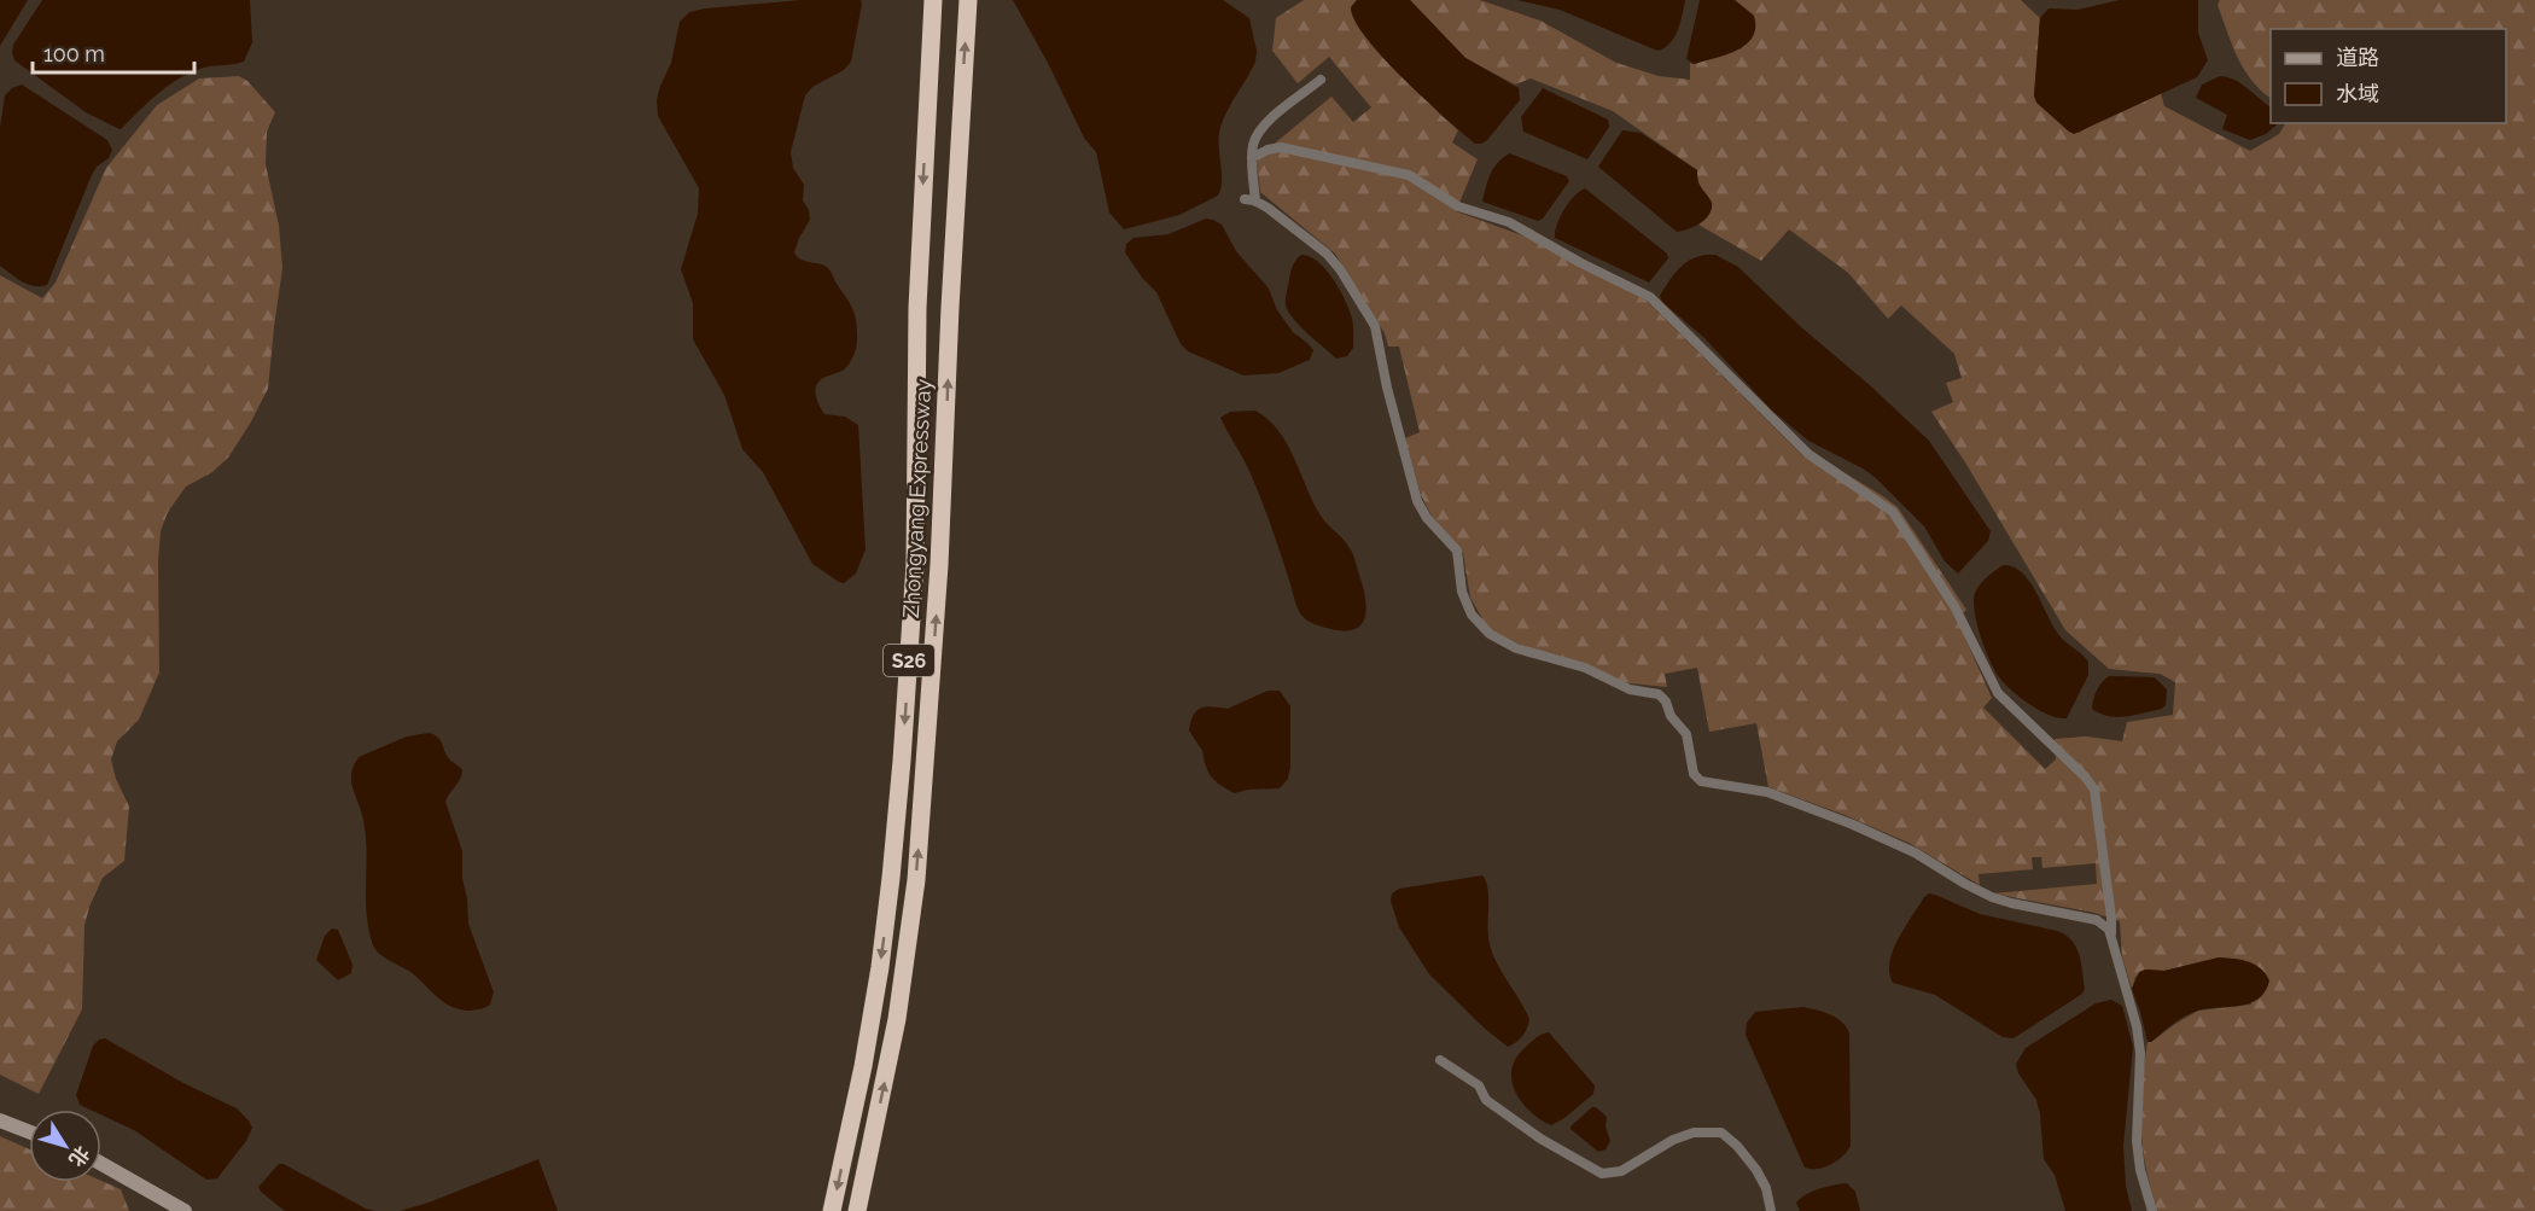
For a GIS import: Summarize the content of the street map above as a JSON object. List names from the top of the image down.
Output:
{
  "streets": {
    "highway": ["Zhongyang Expressway", "S26"]
  },
  "legend": ["道路", "水域"],
  "scale_bar": "100 m",
  "north": "bottom right"
}
